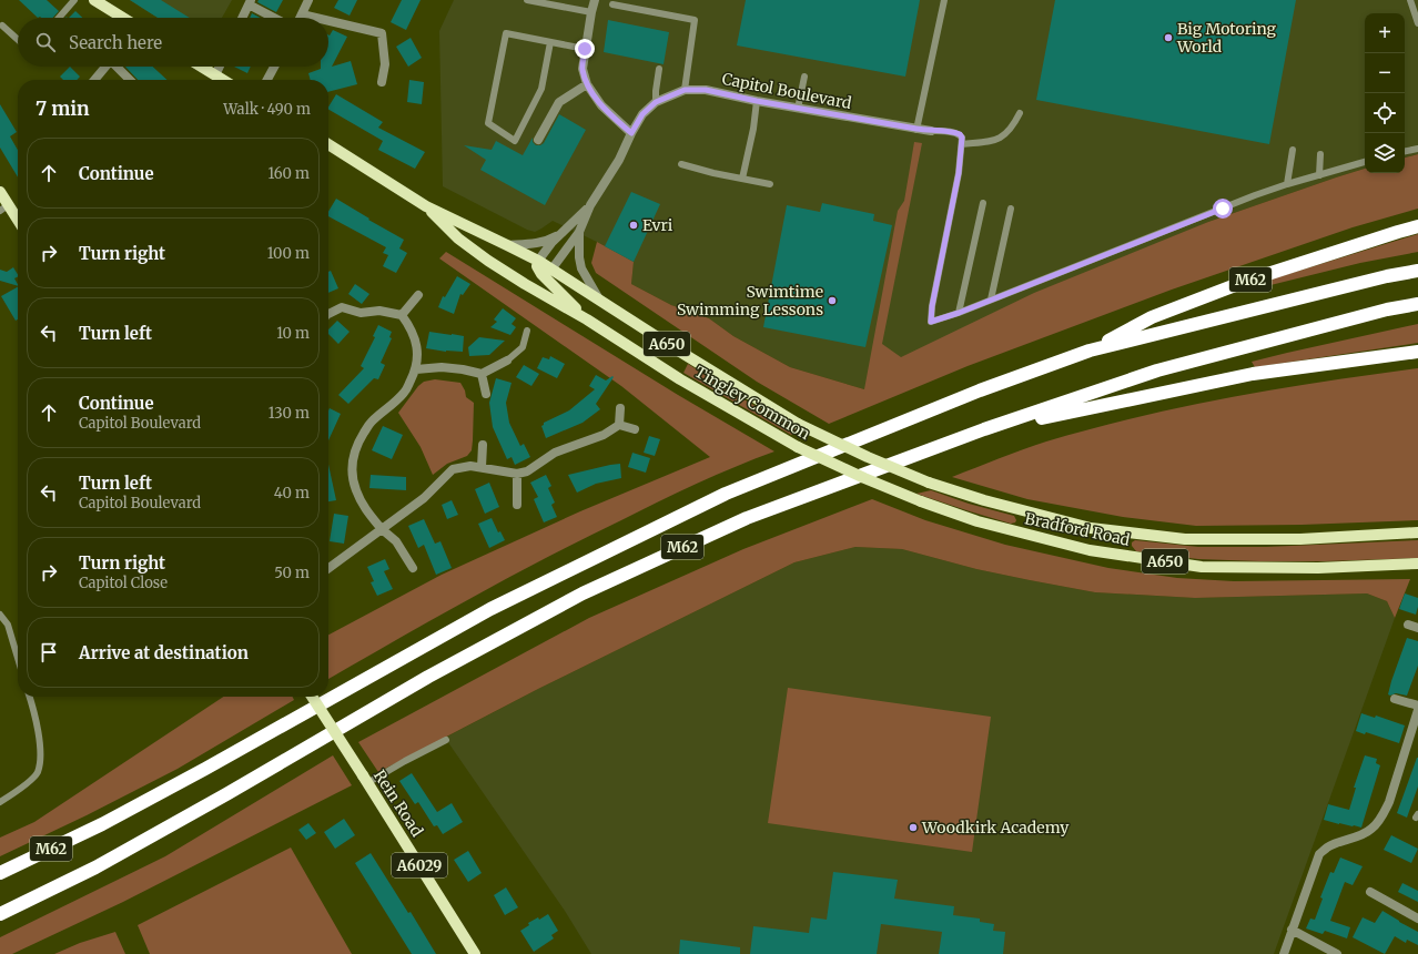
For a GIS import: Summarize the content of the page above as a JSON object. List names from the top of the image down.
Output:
{
  "streets": {
    "highway": ["M62"],
    "main road": [
      "A650",
      "Tingley Common",
      "Bradford Road",
      "Rein Road",
      "A6029"
    ],
    "street": ["Capitol Boulevard"]
  },
  "crossings": [
    ["Capitol Boulevard", "Tingley Common"],
    ["Tingley Common", "Bradford Road"]
  ],
  "places": [
    "Big Motoring World",
    "Evri",
    "Swimtime Swimming Lessons",
    "Woodkirk Academy"
  ],
  "page": {
    "map_buttons": ["+", "−"],
    "search": "Search here",
    "heading": ["7 min", "Walk · 490 m"],
    "list": [
      ["Continue", "160 m"],
      ["Turn right", "100 m"],
      ["Turn left", "10 m"],
      ["Continue", "Capitol Boulevard", "130 m"],
      ["Turn left", "Capitol Boulevard", "40 m"],
      ["Turn right", "Capitol Close", "50 m"],
      "Arrive at destination"
    ]
  }
}
